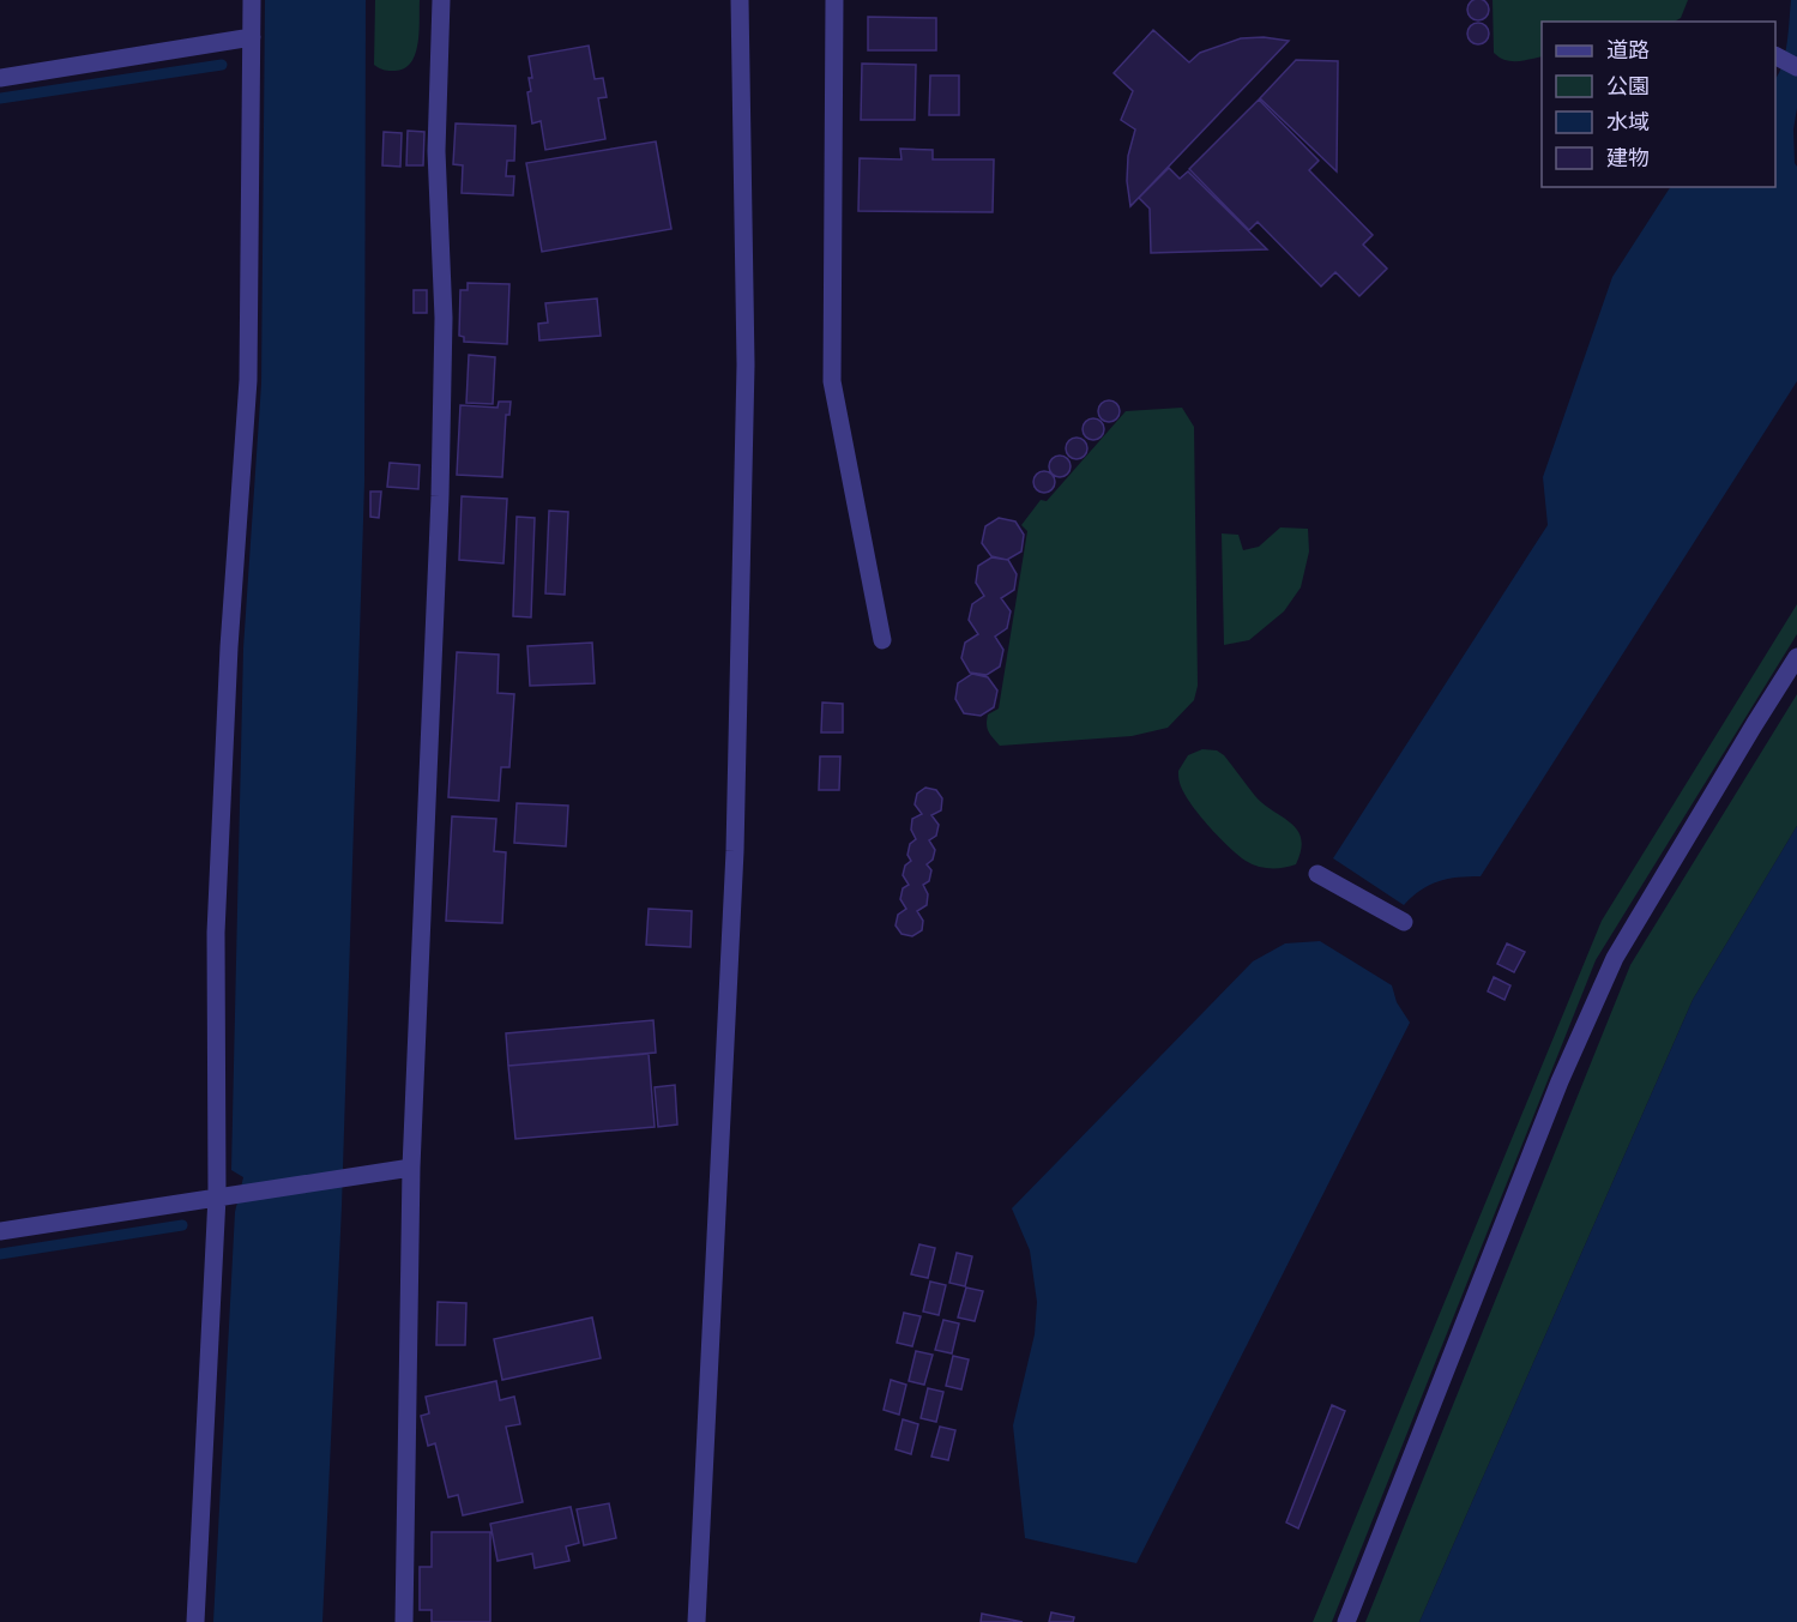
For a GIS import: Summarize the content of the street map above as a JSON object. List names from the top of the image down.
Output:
{
  "legend": [
    "道路",
    "公園",
    "水域",
    "建物"
  ]
}
